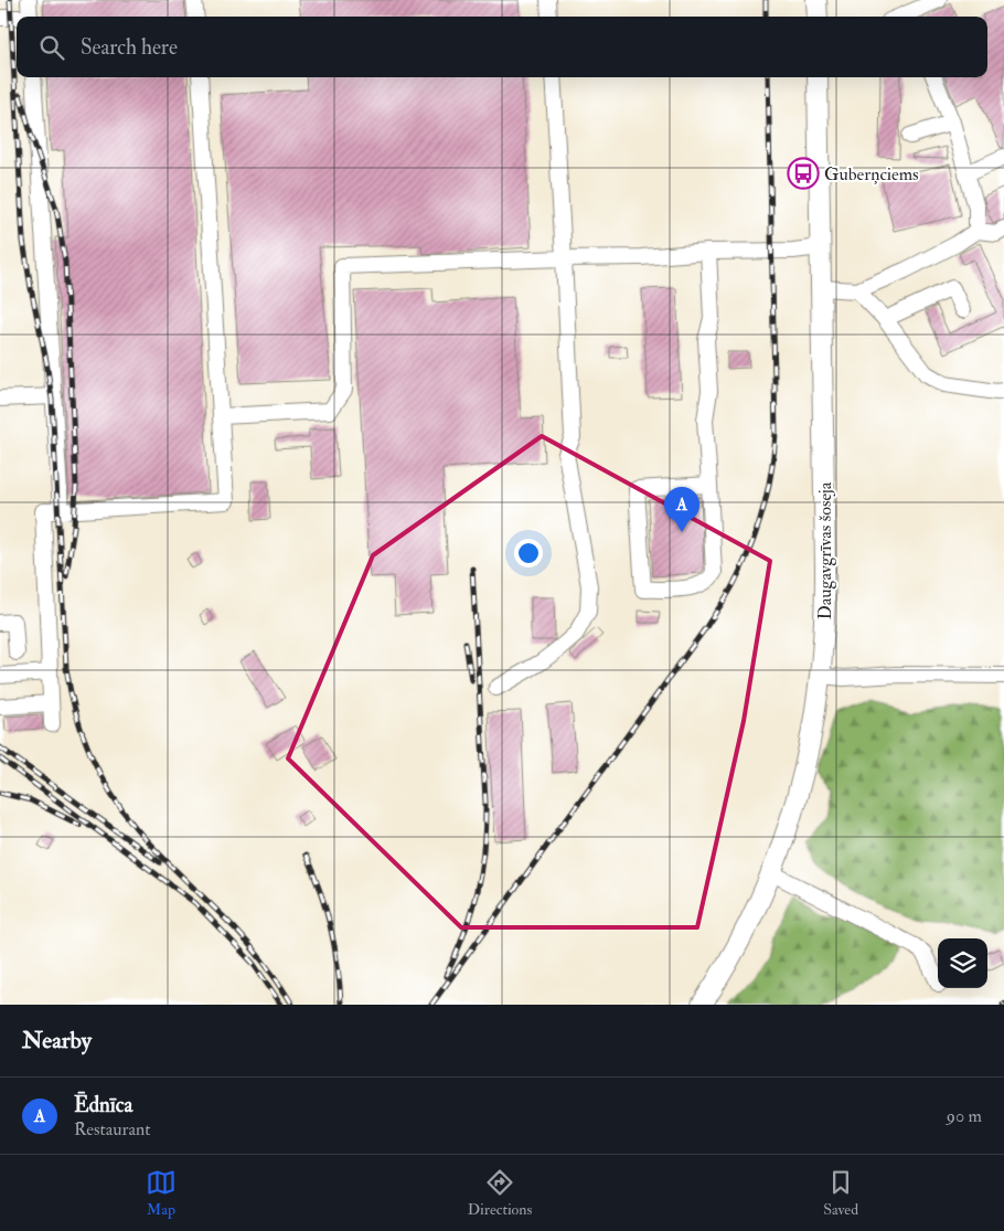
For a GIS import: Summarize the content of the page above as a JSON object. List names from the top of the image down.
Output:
{
  "streets": {
    "main road": ["Daugavgrīvas šoseja"]
  },
  "places": {
    "bus stop": ["Guberņciems"]
  },
  "page": {
    "search": "Search here",
    "pins": "A",
    "heading": "Nearby",
    "list": [
      {
        "mark": "A",
        "name": "Ēdnīca",
        "note": "Restaurant",
        "value": "90 m"
      }
    ],
    "nav": ["Map", "Directions", "Saved"]
  }
}
